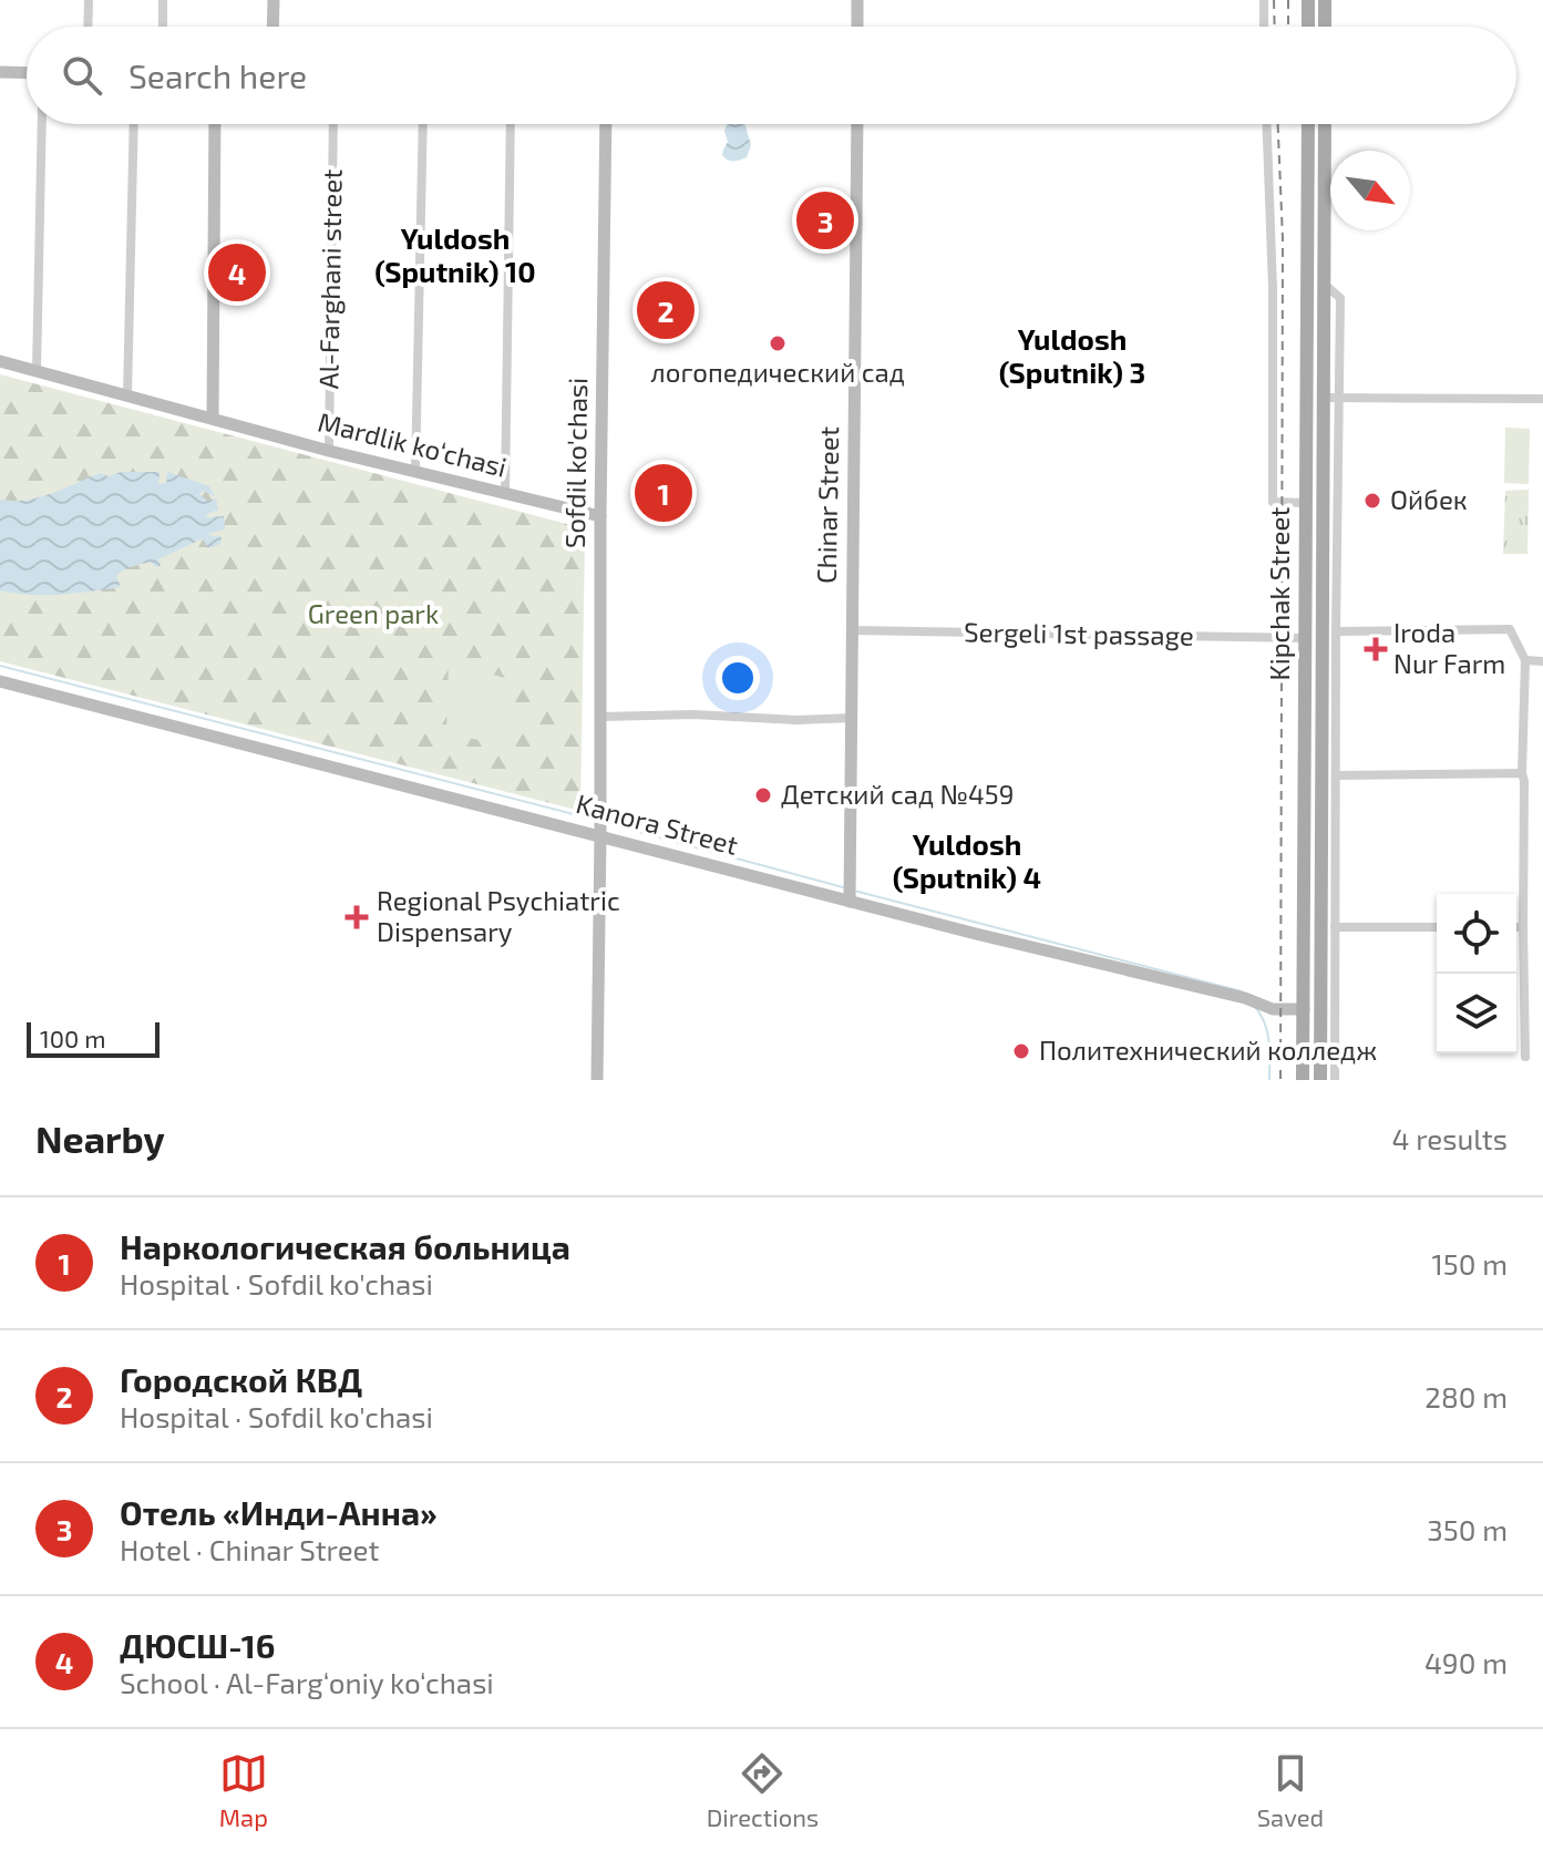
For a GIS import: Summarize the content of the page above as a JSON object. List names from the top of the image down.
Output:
{
  "streets": {
    "main road": ["Kipchak Street"],
    "street": [
      "Al-Farghani street",
      "Mardlik ko‘chasi",
      "Sofdil ko'chasi",
      "Chinar Street",
      "Sergeli 1st passage",
      "Kanora Street"
    ]
  },
  "crossings": [
    ["Al-Farghani street", "Mardlik ko‘chasi"],
    ["Mardlik ko‘chasi", "Sofdil ko'chasi"],
    ["Sofdil ko'chasi", "Kanora Street"],
    ["Chinar Street", "Sergeli 1st passage"],
    ["Chinar Street", "Kanora Street"],
    ["Kipchak Street", "Sergeli 1st passage"],
    ["Kipchak Street", "Kanora Street"]
  ],
  "districts": ["Yuldosh (Sputnik) 10", "Yuldosh (Sputnik) 3", "Yuldosh (Sputnik) 4"],
  "parks": ["Green park"],
  "places": {
    "other": [
      "логопедический сад",
      "Ойбек",
      "Детский сад №459",
      "Политехнический колледж"
    ],
    "health": ["Iroda Nur Farm", "Regional Psychiatric Dispensary"]
  },
  "scale_bar": "100 m",
  "north": "bottom right",
  "page": {
    "search": "Search here",
    "pins": [
      "3",
      "4",
      "2",
      "1"
    ],
    "scale": "100 m",
    "heading": ["Nearby", "4 results"],
    "list": [
      {
        "mark": "1",
        "name": "Наркологическая больница",
        "note": "Hospital · Sofdil ko'chasi",
        "value": "150 m"
      },
      {
        "mark": "2",
        "name": "Городской КВД",
        "note": "Hospital · Sofdil ko'chasi",
        "value": "280 m"
      },
      {
        "mark": "3",
        "name": "Отель «Инди-Анна»",
        "note": "Hotel · Chinar Street",
        "value": "350 m"
      },
      {
        "mark": "4",
        "name": "ДЮСШ-16",
        "note": "School · Al-Farg‘oniy ko‘chasi",
        "value": "490 m"
      }
    ],
    "nav": ["Map", "Directions", "Saved"]
  }
}
